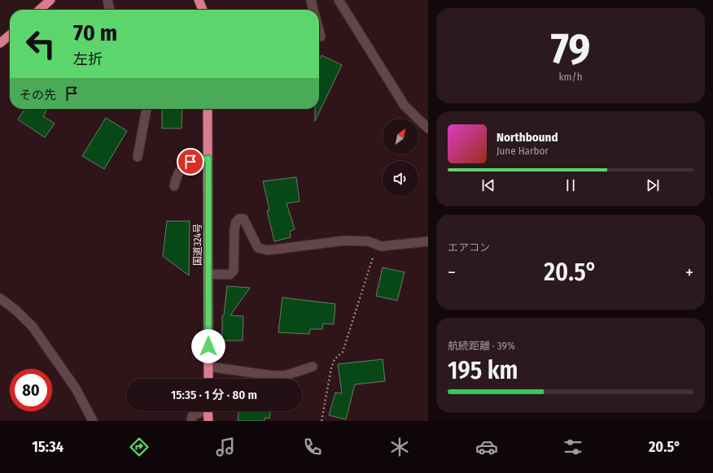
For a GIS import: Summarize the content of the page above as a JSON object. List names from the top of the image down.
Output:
{
  "streets": {
    "highway": ["国道324号"]
  },
  "north": "top right",
  "page": {
    "tile": [
      ["79", "km/h"],
      "エアコン",
      ["航続距離 · 39%", "195 km"]
    ],
    "turn": ["70 m", "左折"],
    "then": "その先",
    "song": ["Northbound", "June Harbor"],
    "heat": ["−", "20.5°", "+"],
    "limit": "80",
    "trip": "15:35 · 1 分 · 80 m",
    "tabs": ["15:34", "20.5°"]
  }
}
